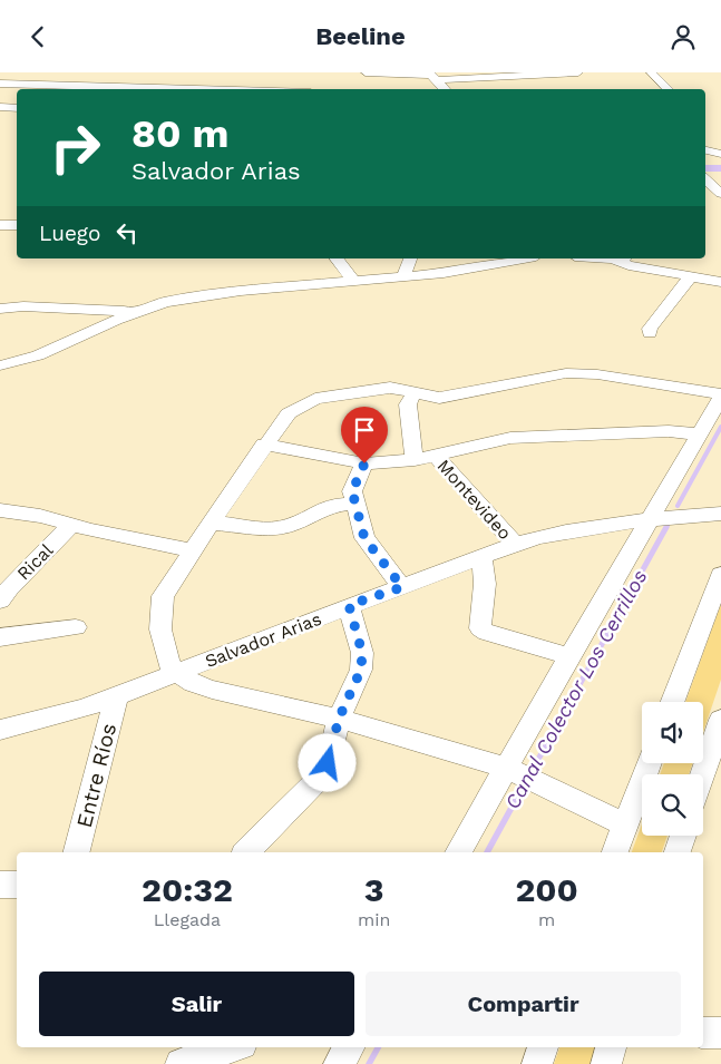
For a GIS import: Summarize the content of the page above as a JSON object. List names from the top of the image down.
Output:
{
  "streets": {
    "street": [
      "Montevideo",
      "Rical",
      "Salvador Arias",
      "Entre Ríos"
    ]
  },
  "crossings": [
    ["Montevideo", "Salvador Arias"],
    ["Salvador Arias", "Entre Ríos"]
  ],
  "water": ["Canal Colector Los Cerrillos"],
  "page": {
    "header": "Beeline",
    "turn": ["80 m", "Salvador Arias"],
    "then": "Luego",
    "eta": [
      "20:32",
      "Llegada",
      "3",
      "min",
      "200",
      "m"
    ],
    "buttons": ["Salir", "Compartir"]
  }
}
